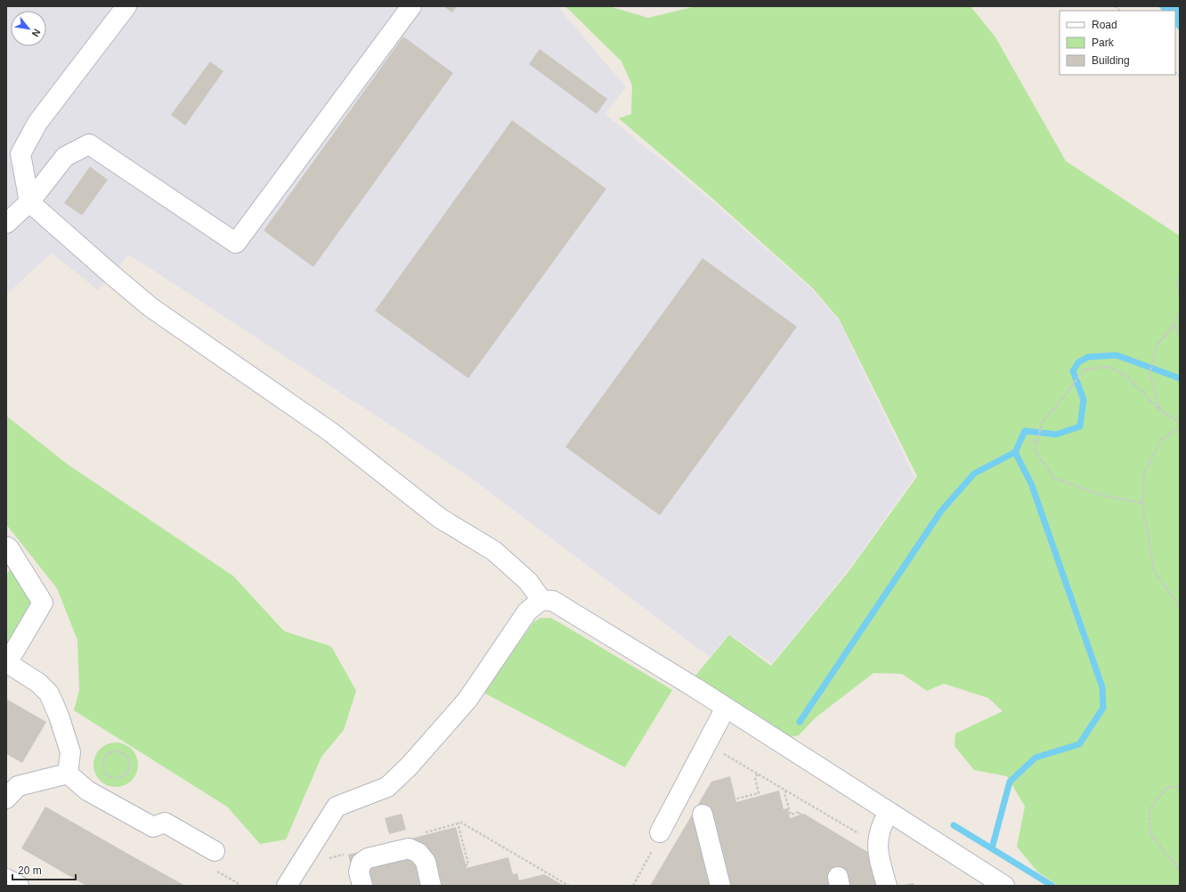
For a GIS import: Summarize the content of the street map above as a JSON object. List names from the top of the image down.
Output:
{
  "legend": ["Road", "Park", "Building"],
  "scale_bar": "20 m",
  "north": "bottom right"
}
